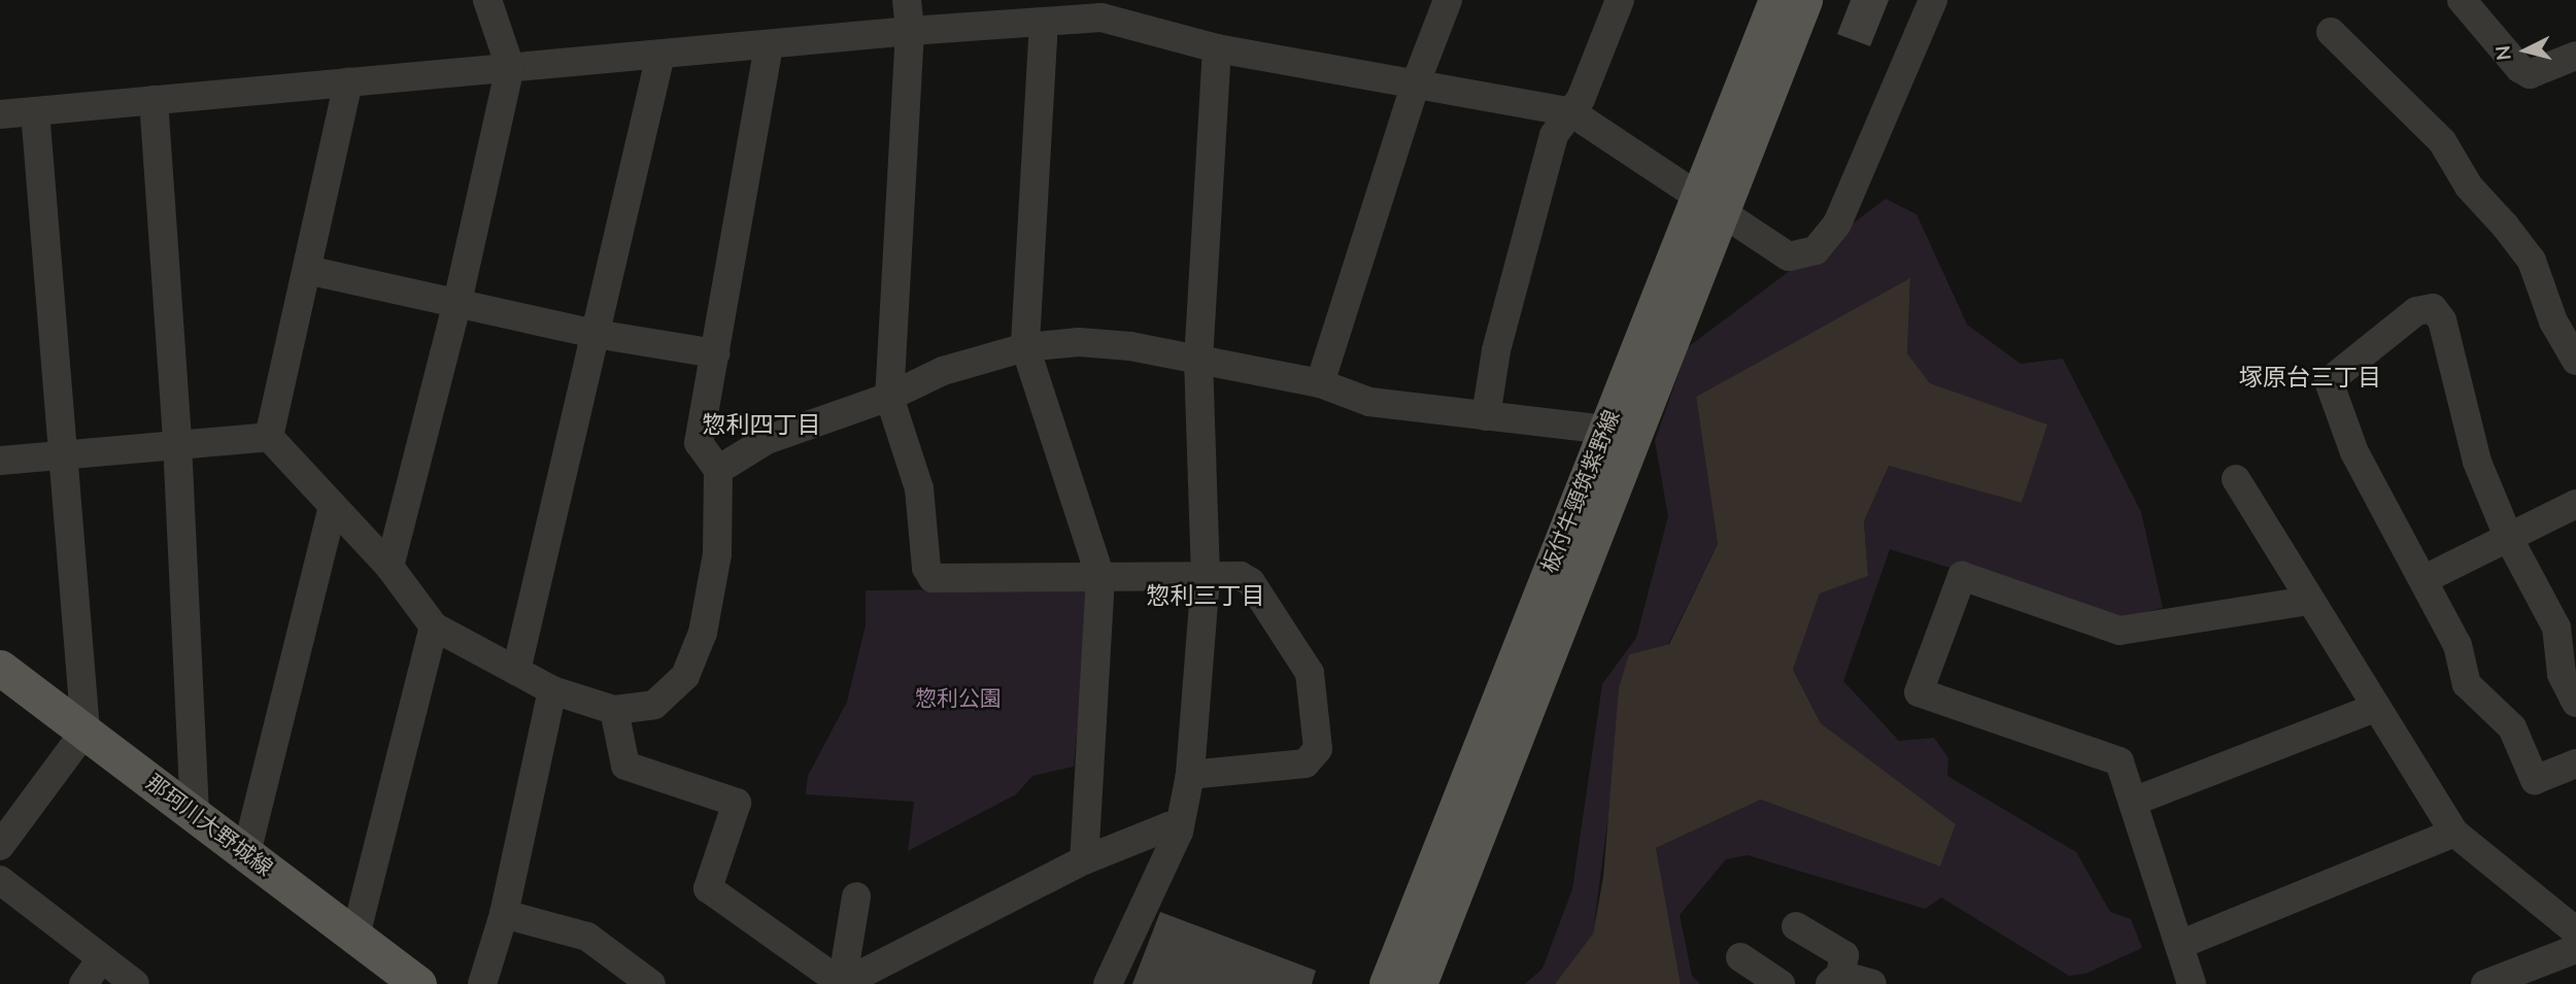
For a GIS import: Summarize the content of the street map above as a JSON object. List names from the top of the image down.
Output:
{
  "streets": {
    "main road": ["板付牛頸筑紫野線", "那珂川大野城線"]
  },
  "districts": ["塚原台三丁目", "惣利四丁目", "惣利三丁目"],
  "parks": ["惣利公園"],
  "north": "left"
}
